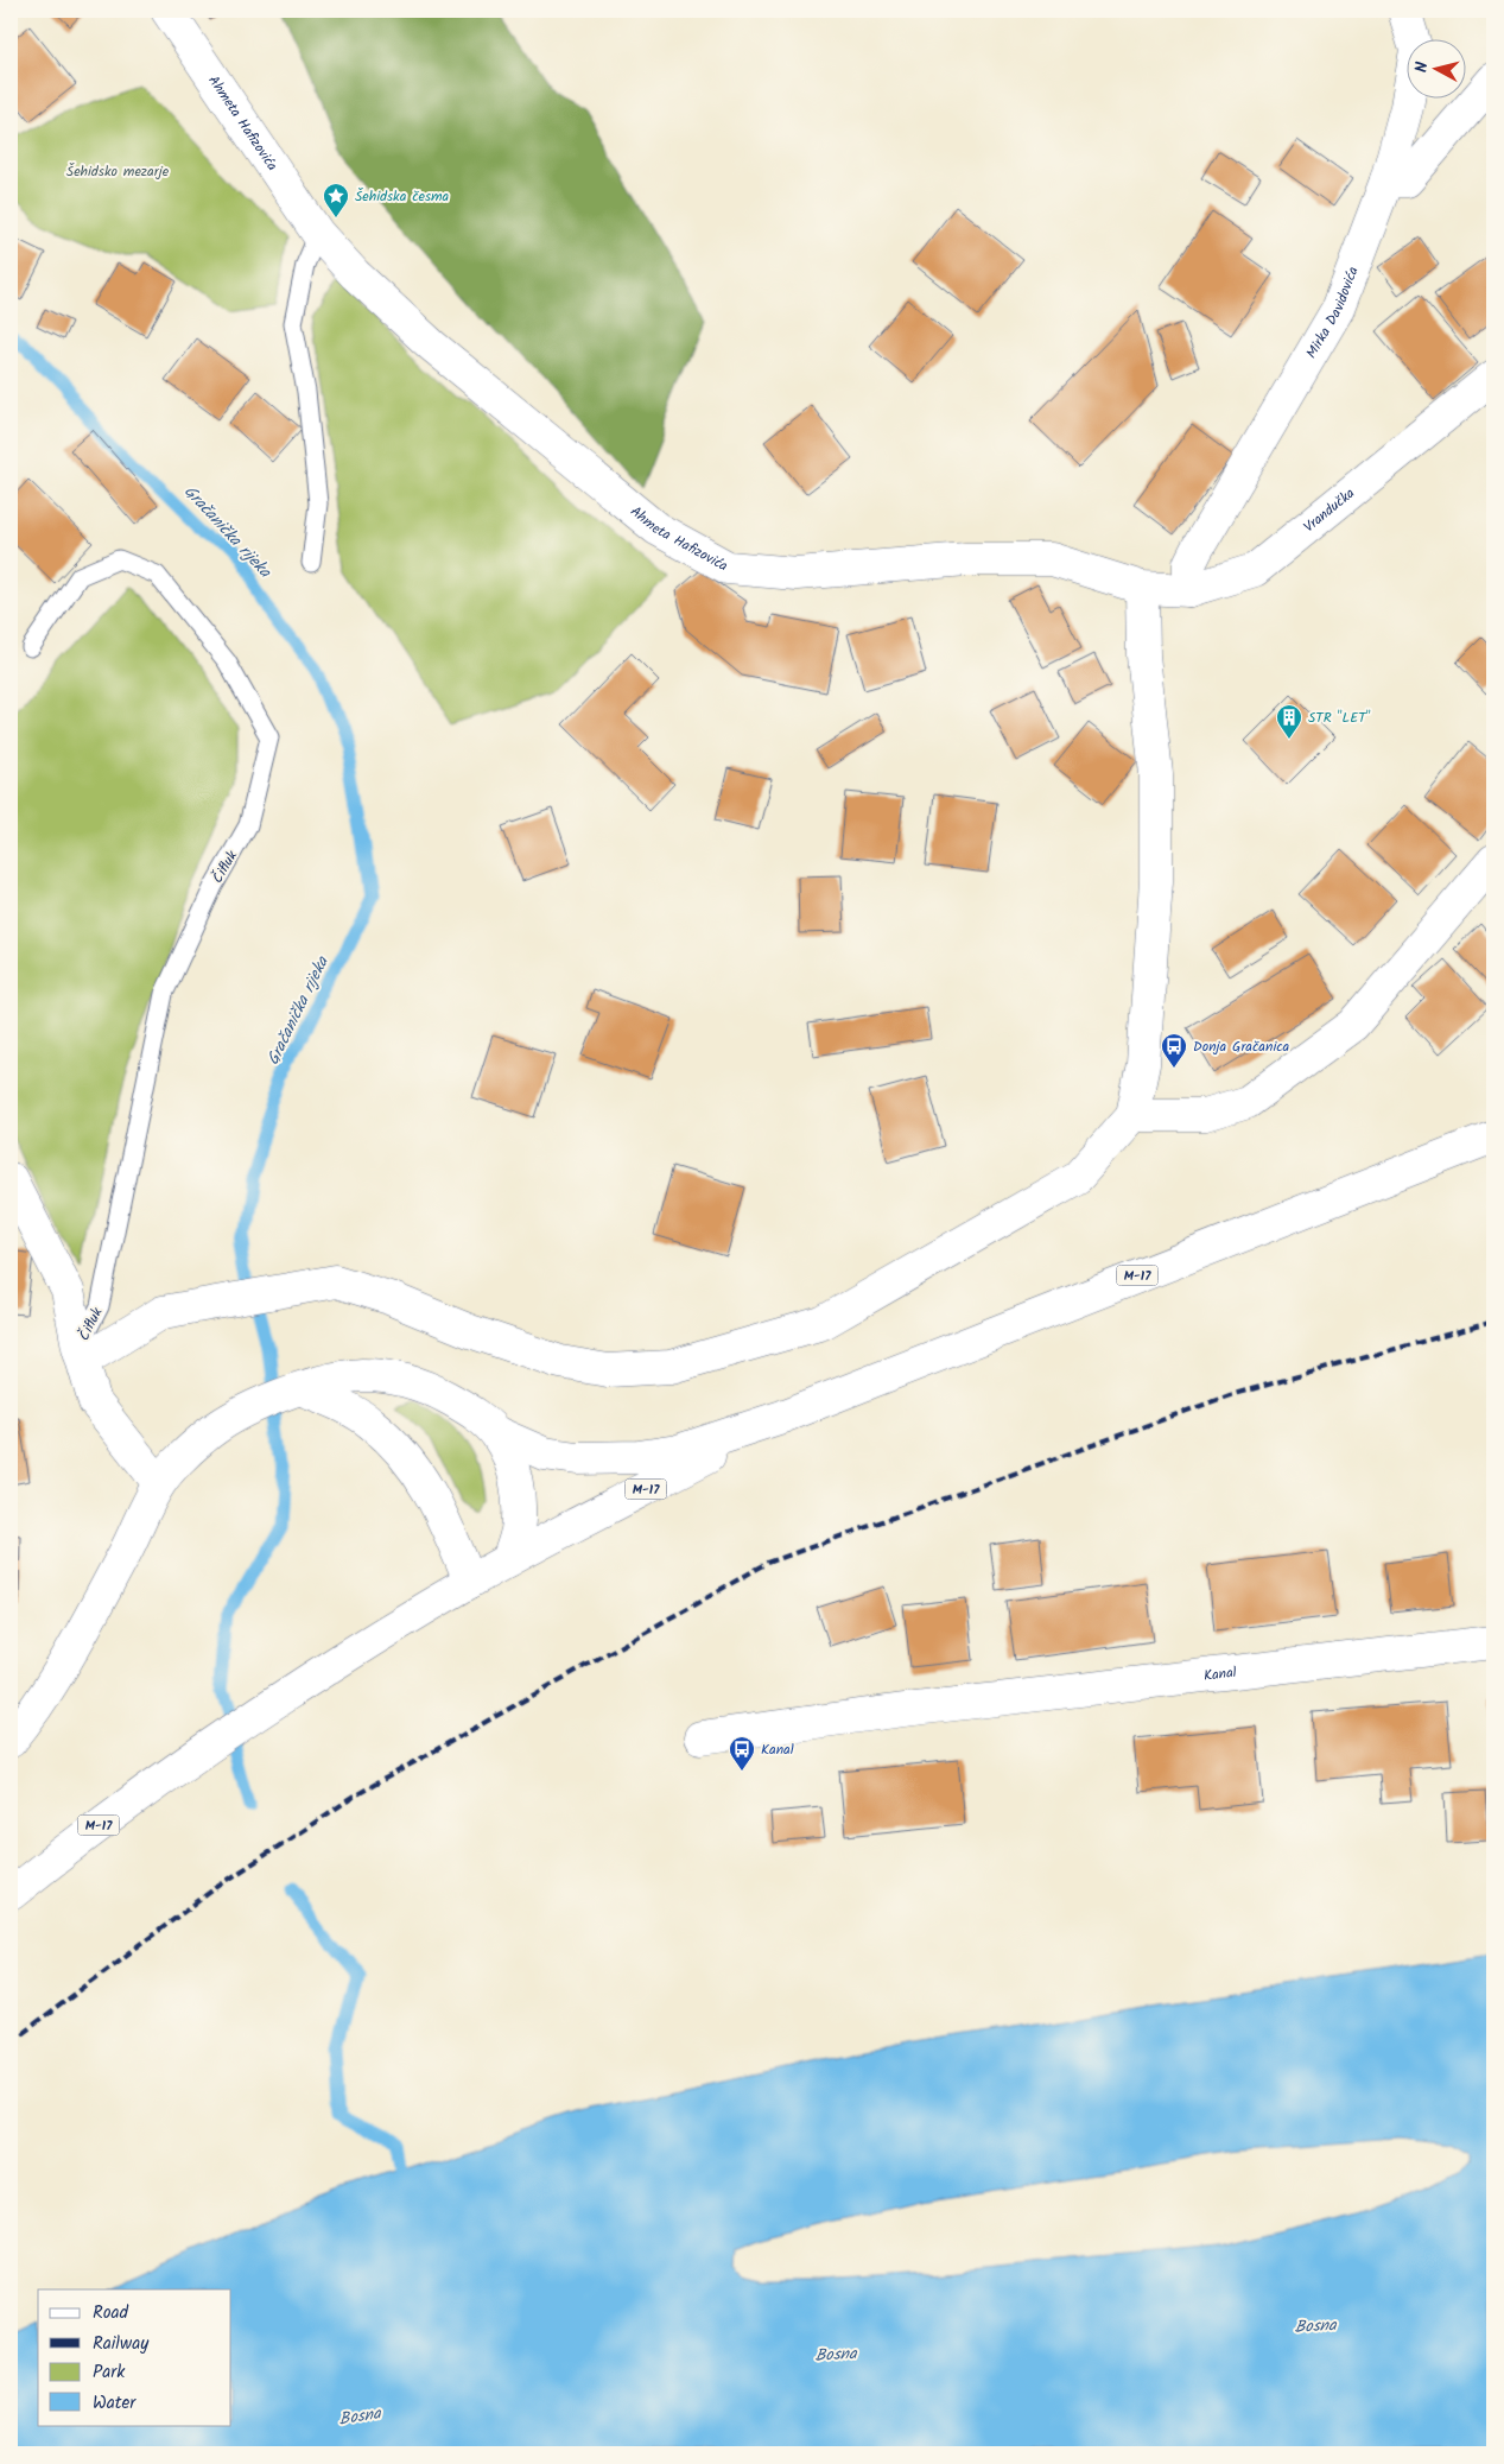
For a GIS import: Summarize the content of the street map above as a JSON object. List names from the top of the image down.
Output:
{
  "streets": {
    "street": [
      "Ahmeta Hafizovića",
      "Mirka Davidovića",
      "Vrandučka",
      "Čifluk",
      "M-17",
      "Kanal"
    ]
  },
  "crossings": [
    ["Ahmeta Hafizovića", "Vrandučka"],
    ["Mirka Davidovića", "Vrandučka"]
  ],
  "water": ["Gračanička rijeka", "Bosna"],
  "parks": ["Šehidsko mezarje"],
  "places": {
    "place": ["Šehidska česma"],
    "building": ["STR \"LET\""],
    "bus stop": ["Donja Gračanica", "Kanal"]
  },
  "legend": [
    "Road",
    "Railway",
    "Park",
    "Water"
  ],
  "north": "left"
}
